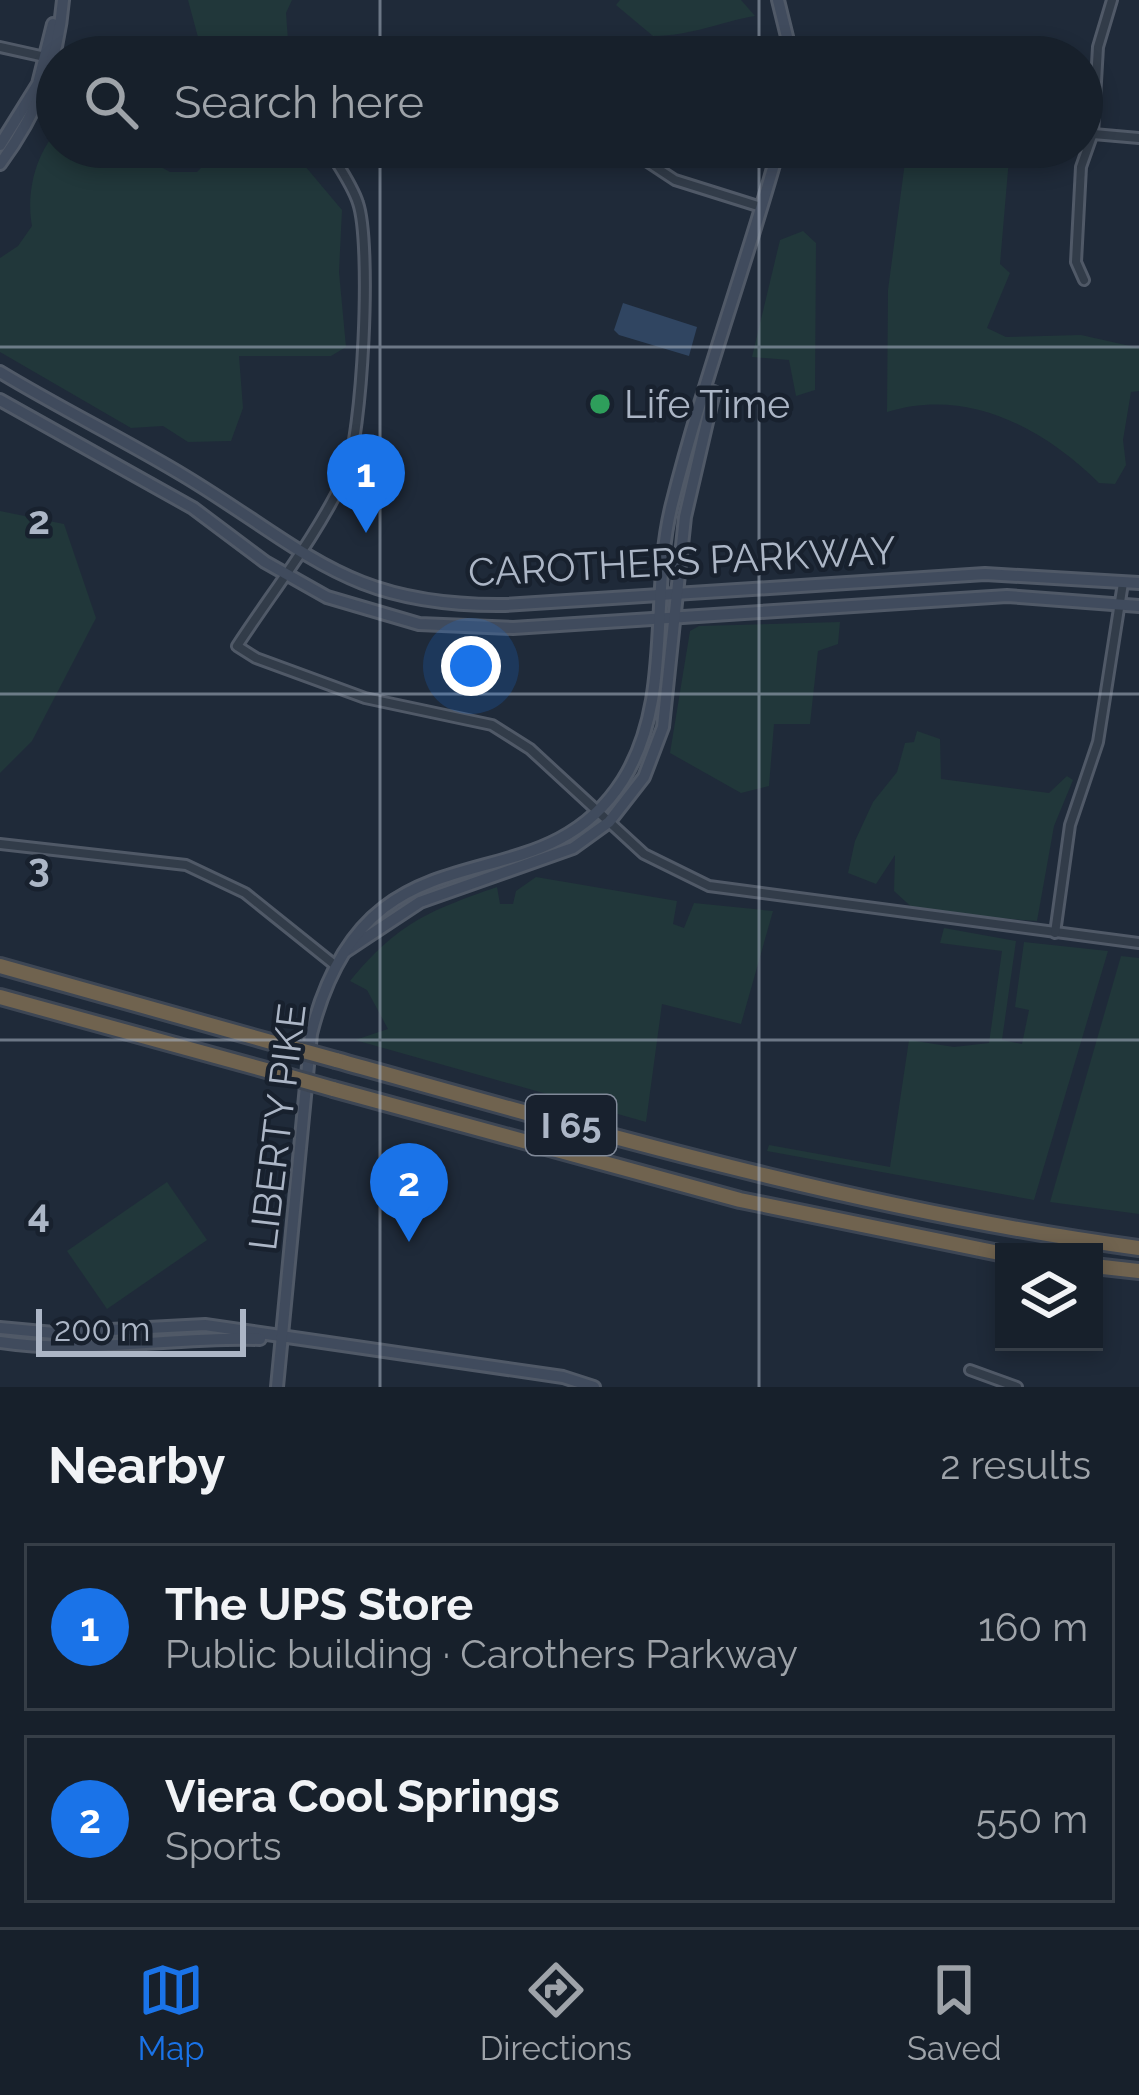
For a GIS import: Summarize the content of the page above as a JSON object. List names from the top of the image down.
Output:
{
  "streets": {
    "highway": ["I 65"],
    "main road": ["CAROTHERS PARKWAY", "LIBERTY PIKE"]
  },
  "crossings": [
    ["CAROTHERS PARKWAY", "LIBERTY PIKE"]
  ],
  "places": ["Life Time"],
  "scale_bar": "200 m",
  "page": {
    "search": "Search here",
    "pins": ["1", "2"],
    "scale": "200 m",
    "heading": ["Nearby", "2 results"],
    "list": [
      {
        "mark": "1",
        "name": "The UPS Store",
        "note": "Public building · Carothers Parkway",
        "value": "160 m"
      },
      {
        "mark": "2",
        "name": "Viera Cool Springs",
        "note": "Sports",
        "value": "550 m"
      }
    ],
    "nav": ["Map", "Directions", "Saved"]
  },
  "grid": {
    "rows": ["2", "3", "4"]
  }
}
